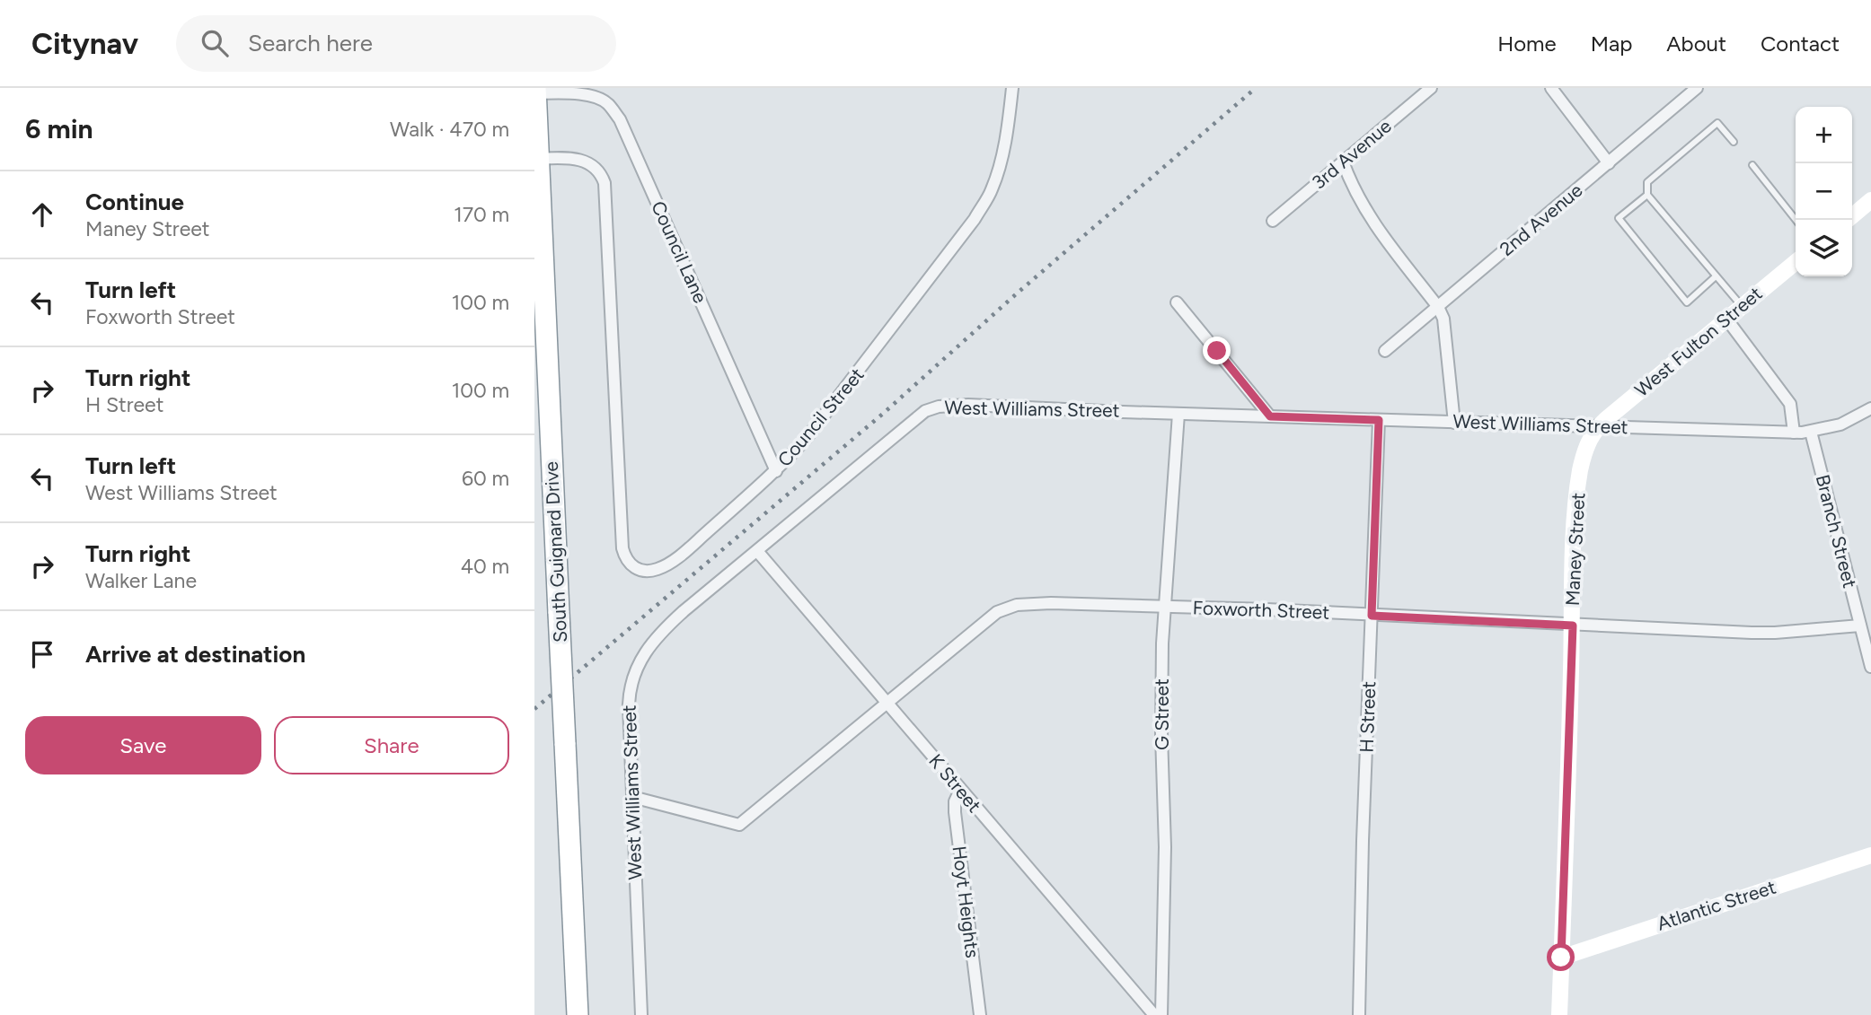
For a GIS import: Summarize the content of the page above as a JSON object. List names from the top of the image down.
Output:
{
  "streets": {
    "highway": ["South Guignard Drive"],
    "street": [
      "3rd Avenue",
      "2nd Avenue",
      "Council Lane",
      "West Fulton Street",
      "West Williams Street",
      "Council Street",
      "Branch Street",
      "Maney Street",
      "Foxworth Street",
      "G Street",
      "H Street",
      "K Street",
      "Hoyt Heights",
      "Atlantic Street"
    ]
  },
  "crossings": [
    ["Council Lane", "Council Street"],
    ["Council Lane", "South Guignard Drive"],
    ["West Fulton Street", "West Williams Street"],
    ["West Fulton Street", "Maney Street"],
    ["West Williams Street", "Branch Street"],
    ["West Williams Street", "Maney Street"],
    ["West Williams Street", "Foxworth Street"],
    ["West Williams Street", "G Street"],
    ["West Williams Street", "H Street"],
    ["West Williams Street", "K Street"],
    ["Council Street", "South Guignard Drive"],
    ["Branch Street", "Foxworth Street"],
    ["Maney Street", "Foxworth Street"],
    ["Maney Street", "Atlantic Street"],
    ["Foxworth Street", "G Street"],
    ["Foxworth Street", "H Street"],
    ["Foxworth Street", "K Street"],
    ["K Street", "Hoyt Heights"]
  ],
  "page": {
    "header": "Citynav",
    "search": "Search here",
    "nav": [
      "Home",
      "Map",
      "About",
      "Contact"
    ],
    "heading": ["6 min", "Walk · 470 m"],
    "map_buttons": ["+", "−"],
    "list": [
      ["Continue", "Maney Street", "170 m"],
      ["Turn left", "Foxworth Street", "100 m"],
      ["Turn right", "H Street", "100 m"],
      ["Turn left", "West Williams Street", "60 m"],
      ["Turn right", "Walker Lane", "40 m"],
      "Arrive at destination"
    ],
    "buttons": ["Save", "Share"]
  }
}
